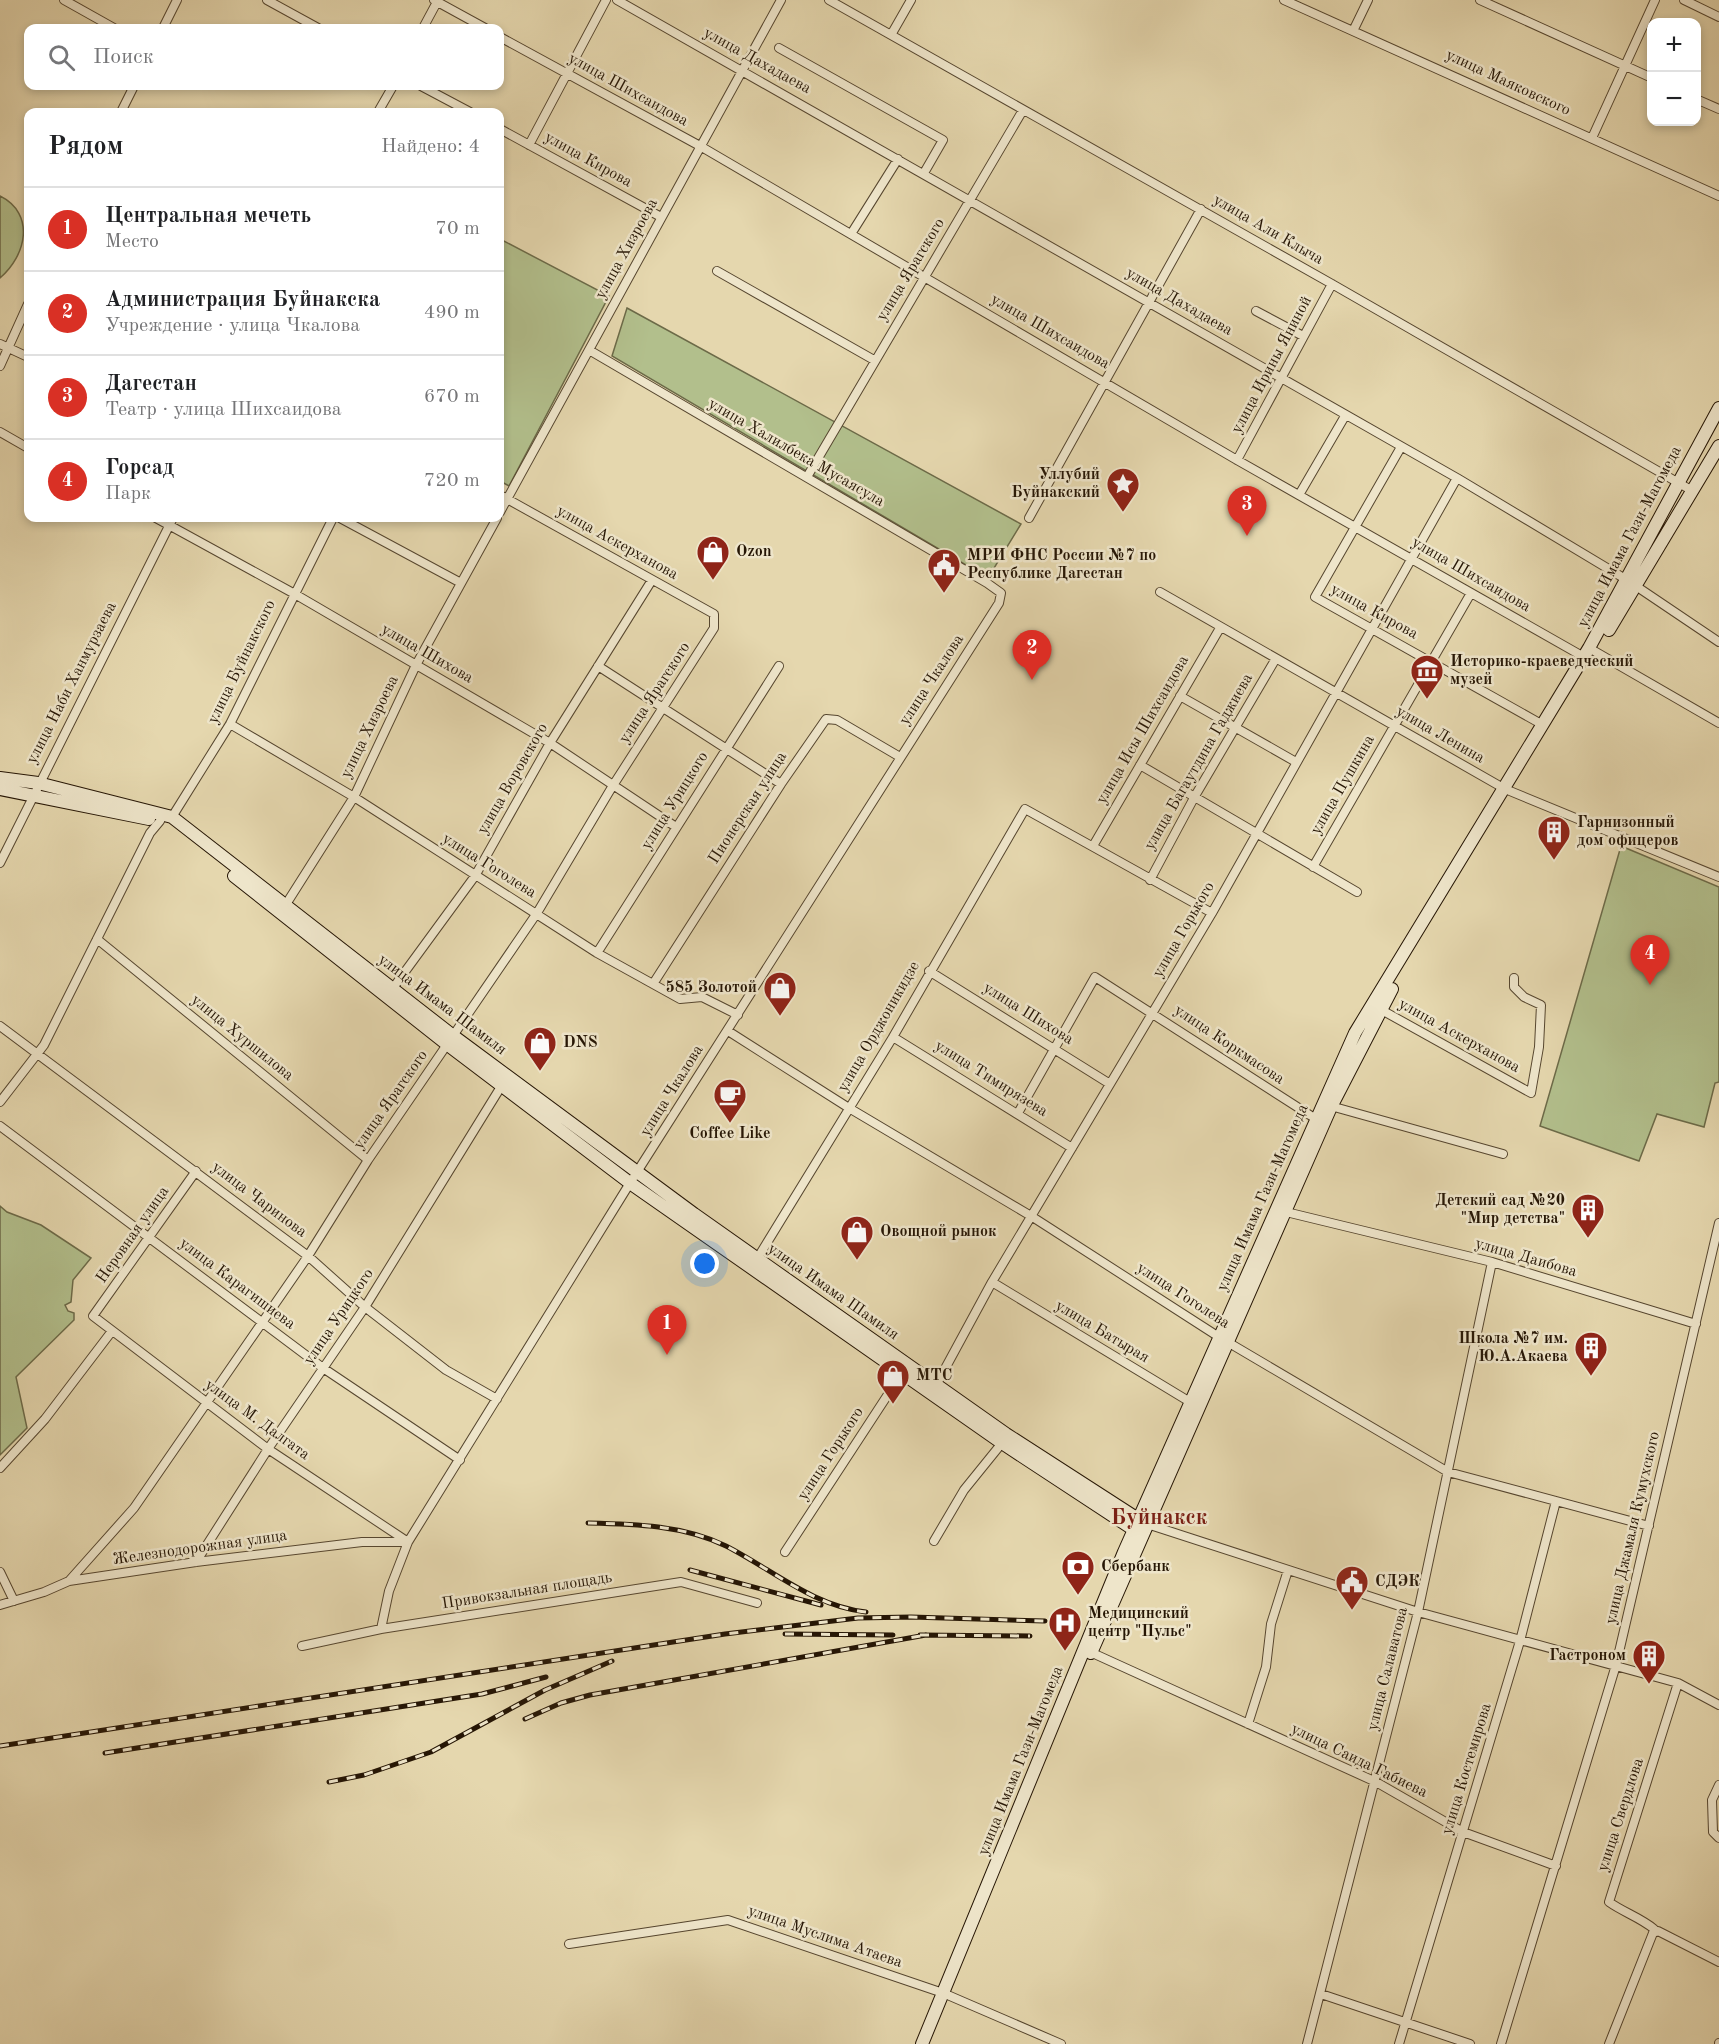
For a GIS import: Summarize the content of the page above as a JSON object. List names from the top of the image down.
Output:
{
  "streets": {
    "main road": ["улица Имама Гази-Магомеда", "улица Имама Шамиля"],
    "street": [
      "улица Дахадаева",
      "улица Маяковского",
      "улица Шихсаидова",
      "улица Кирова",
      "улица Али Клыча",
      "улица Хизроева",
      "улица Ярагского",
      "улица Ирины Яниной",
      "улица Халилбека Мусаясула",
      "улица Аскерханова",
      "улица Шихова",
      "улица Буйнакского",
      "улица Чкалова",
      "улица Наби Ханмурзаева",
      "улица Исы Шихсаидова",
      "улица Ленина",
      "улица Багаутдина Гаджиева",
      "улица Воровского",
      "улица Пушкина",
      "улица Урицкого",
      "Пионерская улица",
      "улица Гоголева",
      "улица Горького",
      "улица Орджоникидзе",
      "улица Хуршилова",
      "улица Коркмасова",
      "улица Тимирязева",
      "улица Чаринова",
      "Неровная улица",
      "улица Даибова",
      "улица Карагишиева",
      "улица Батырая",
      "улица М. Далгата",
      "улица Джамаля Кумухского",
      "Железнодорожная улица",
      "Привокзальная площадь",
      "улица Салаватова",
      "улица Саида Габиева",
      "улица Костемирова",
      "улица Свердлова",
      "улица Муслима Атаева"
    ]
  },
  "crossings": [
    ["улица Дахадаева", "улица Хизроева"],
    ["улица Дахадаева", "улица Ярагского"],
    ["улица Дахадаева", "улица Ирины Яниной"],
    ["улица Дахадаева", "улица Имама Гази-Магомеда"],
    ["улица Дахадаева", "улица Горького"],
    ["улица Шихсаидова", "улица Кирова"],
    ["улица Шихсаидова", "улица Хизроева"],
    ["улица Шихсаидова", "улица Ярагского"],
    ["улица Шихсаидова", "улица Ирины Яниной"],
    ["улица Шихсаидова", "улица Имама Гази-Магомеда"],
    ["улица Шихсаидова", "улица Пушкина"],
    ["улица Шихсаидова", "улица Горького"],
    ["улица Кирова", "улица Хизроева"],
    ["улица Кирова", "улица Имама Гази-Магомеда"],
    ["улица Кирова", "улица Пушкина"],
    ["улица Кирова", "улица Горького"],
    ["улица Али Клыча", "улица Ярагского"],
    ["улица Али Клыча", "улица Ирины Яниной"],
    ["улица Али Клыча", "улица Имама Гази-Магомеда"],
    ["улица Хизроева", "улица Халилбека Мусаясула"],
    ["улица Хизроева", "улица Шихова"],
    ["улица Хизроева", "улица Гоголева"],
    ["улица Хизроева", "улица Имама Шамиля"],
    ["улица Ярагского", "улица Халилбека Мусаясула"],
    ["улица Ярагского", "улица Аскерханова"],
    ["улица Ярагского", "улица Шихова"],
    ["улица Ярагского", "улица Гоголева"],
    ["улица Ярагского", "улица Имама Шамиля"],
    ["улица Ярагского", "улица Хуршилова"],
    ["улица Ярагского", "улица Чаринова"],
    ["улица Ярагского", "улица Карагишиева"],
    ["улица Ярагского", "улица М. Далгата"],
    ["улица Ярагского", "Железнодорожная улица"],
    ["улица Халилбека Мусаясула", "улица Чкалова"],
    ["улица Имама Гази-Магомеда", "улица Ленина"],
    ["улица Имама Гази-Магомеда", "улица Гоголева"],
    ["улица Имама Гази-Магомеда", "улица Имама Шамиля"],
    ["улица Имама Гази-Магомеда", "улица Коркмасова"],
    ["улица Имама Гази-Магомеда", "улица Даибова"],
    ["улица Имама Гази-Магомеда", "улица Батырая"],
    ["улица Имама Гази-Магомеда", "улица Саида Габиева"],
    ["улица Имама Гази-Магомеда", "улица Муслима Атаева"],
    ["улица Аскерханова", "улица Воровского"],
    ["улица Шихова", "улица Буйнакского"],
    ["улица Шихова", "улица Воровского"],
    ["улица Шихова", "улица Урицкого"],
    ["улица Шихова", "улица Горького"],
    ["улица Шихова", "улица Орджоникидзе"],
    ["улица Шихова", "улица Коркмасова"],
    ["улица Буйнакского", "улица Гоголева"],
    ["улица Буйнакского", "улица Имама Шамиля"],
    ["улица Чкалова", "Пионерская улица"],
    ["улица Чкалова", "улица Гоголева"],
    ["улица Чкалова", "улица Имама Шамиля"],
    ["улица Чкалова", "улица Чаринова"],
    ["улица Чкалова", "улица Карагишиева"],
    ["улица Чкалова", "улица М. Далгата"],
    ["улица Чкалова", "Железнодорожная улица"],
    ["улица Чкалова", "Привокзальная площадь"],
    ["улица Наби Ханмурзаева", "улица Имама Шамиля"],
    ["улица Исы Шихсаидова", "улица Ленина"],
    ["улица Исы Шихсаидова", "улица Орджоникидзе"],
    ["улица Ленина", "улица Багаутдина Гаджиева"],
    ["улица Ленина", "улица Пушкина"],
    ["улица Ленина", "улица Горького"],
    ["улица Воровского", "улица Гоголева"],
    ["улица Воровского", "улица Имама Шамиля"],
    ["улица Урицкого", "улица Гоголева"],
    ["улица Урицкого", "улица Имама Шамиля"],
    ["улица Урицкого", "улица Чаринова"],
    ["улица Урицкого", "улица Карагишиева"],
    ["улица Урицкого", "улица М. Далгата"],
    ["улица Урицкого", "Железнодорожная улица"],
    ["Пионерская улица", "улица Гоголева"],
    ["улица Гоголева", "улица Горького"],
    ["улица Гоголева", "улица Орджоникидзе"],
    ["улица Гоголева", "улица Джамаля Кумухского"],
    ["улица Гоголева", "улица Салаватова"],
    ["улица Гоголева", "улица Костемирова"],
    ["улица Горького", "улица Имама Шамиля"],
    ["улица Горького", "улица Коркмасова"],
    ["улица Горького", "улица Тимирязева"],
    ["улица Горького", "улица Батырая"],
    ["улица Имама Шамиля", "улица Орджоникидзе"],
    ["улица Имама Шамиля", "улица Джамаля Кумухского"],
    ["улица Имама Шамиля", "улица Салаватова"],
    ["улица Имама Шамиля", "улица Костемирова"],
    ["улица Имама Шамиля", "улица Свердлова"],
    ["улица Орджоникидзе", "улица Тимирязева"],
    ["улица Чаринова", "Неровная улица"],
    ["Неровная улица", "улица Карагишиева"],
    ["Неровная улица", "улица М. Далгата"],
    ["улица Даибова", "улица Джамаля Кумухского"],
    ["улица Даибова", "улица Салаватова"],
    ["улица М. Далгата", "Железнодорожная улица"],
    ["улица Джамаля Кумухского", "улица Саида Габиева"],
    ["улица Салаватова", "улица Саида Габиева"],
    ["улица Саида Габиева", "улица Костемирова"]
  ],
  "districts": ["Буйнакск"],
  "places": {
    "place": ["Уллубий Буйнакский"],
    "shop": [
      "Ozon",
      "585 Золотой",
      "DNS",
      "Овощной рынок",
      "МТС"
    ],
    "public building": ["МРИ ФНС России №7 по Республике Дагестан", "СДЭК"],
    "museum": ["Историко-краеведческий музей"],
    "building": [
      "Гарнизонный дом офицеров",
      "Детский сад №20 \"Мир детства\"",
      "Школа №7 им. Ю.А.Акаева",
      "Гастроном"
    ],
    "cafe": ["Coffee Like"],
    "bank": ["Сбербанк"],
    "hospital": ["Медицинский центр \"Пульс\""]
  },
  "page": {
    "map_buttons": ["+", "−"],
    "search": "Поиск",
    "heading": ["Рядом", "Найдено: 4"],
    "list": [
      {
        "mark": "1",
        "name": "Центральная мечеть",
        "note": "Место",
        "value": "70 m"
      },
      {
        "mark": "2",
        "name": "Администрация Буйнакска",
        "note": "Учреждение · улица Чкалова",
        "value": "490 m"
      },
      {
        "mark": "3",
        "name": "Дагестан",
        "note": "Театр · улица Шихсаидова",
        "value": "670 m"
      },
      {
        "mark": "4",
        "name": "Горсад",
        "note": "Парк",
        "value": "720 m"
      }
    ],
    "pins": [
      "3",
      "2",
      "4",
      "1"
    ]
  }
}
